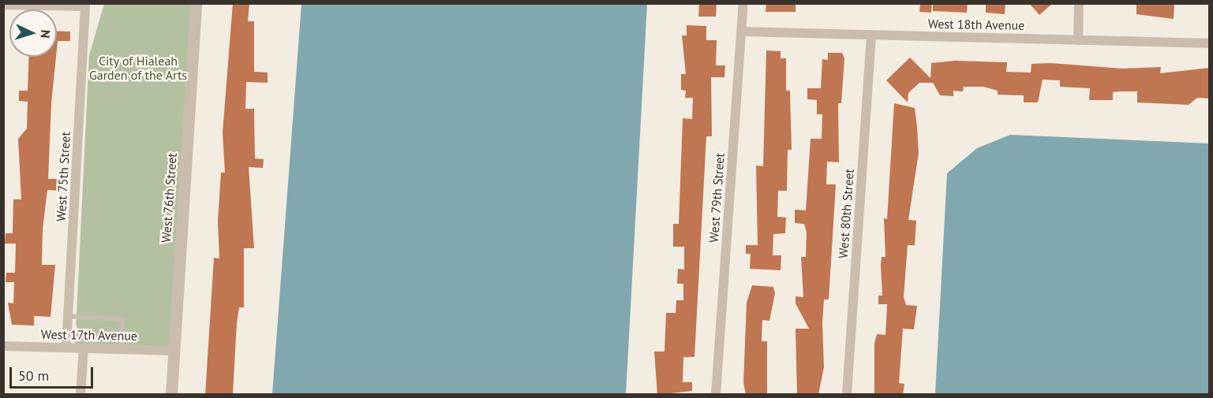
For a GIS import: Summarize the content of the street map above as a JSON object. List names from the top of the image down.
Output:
{
  "streets": {
    "street": [
      "West 18th Avenue",
      "West 75th Street",
      "West 76th Street",
      "West 79th Street",
      "West 80th Street",
      "West 17th Avenue"
    ]
  },
  "crossings": [
    ["West 18th Avenue", "West 79th Street"],
    ["West 18th Avenue", "West 80th Street"],
    ["West 75th Street", "West 17th Avenue"],
    ["West 76th Street", "West 17th Avenue"]
  ],
  "parks": ["City of Hialeah Garden of the Arts"],
  "scale_bar": "50 m",
  "north": "right"
}
